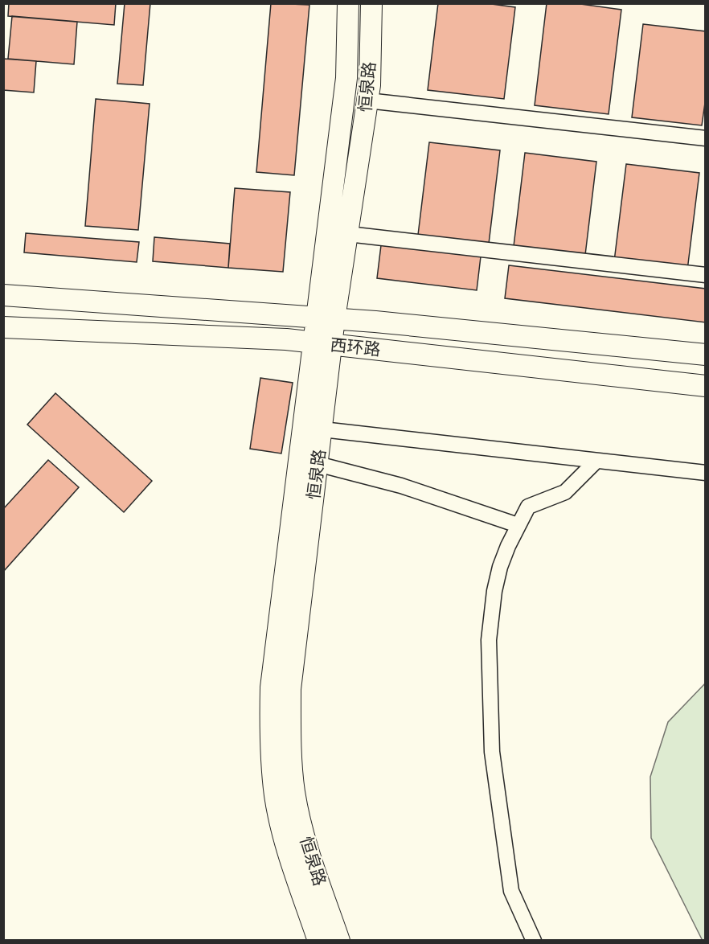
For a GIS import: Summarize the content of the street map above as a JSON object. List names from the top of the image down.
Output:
{
  "streets": {
    "main road": ["恒泉路", "西环路"]
  },
  "crossings": [
    ["恒泉路", "西环路"]
  ]
}
